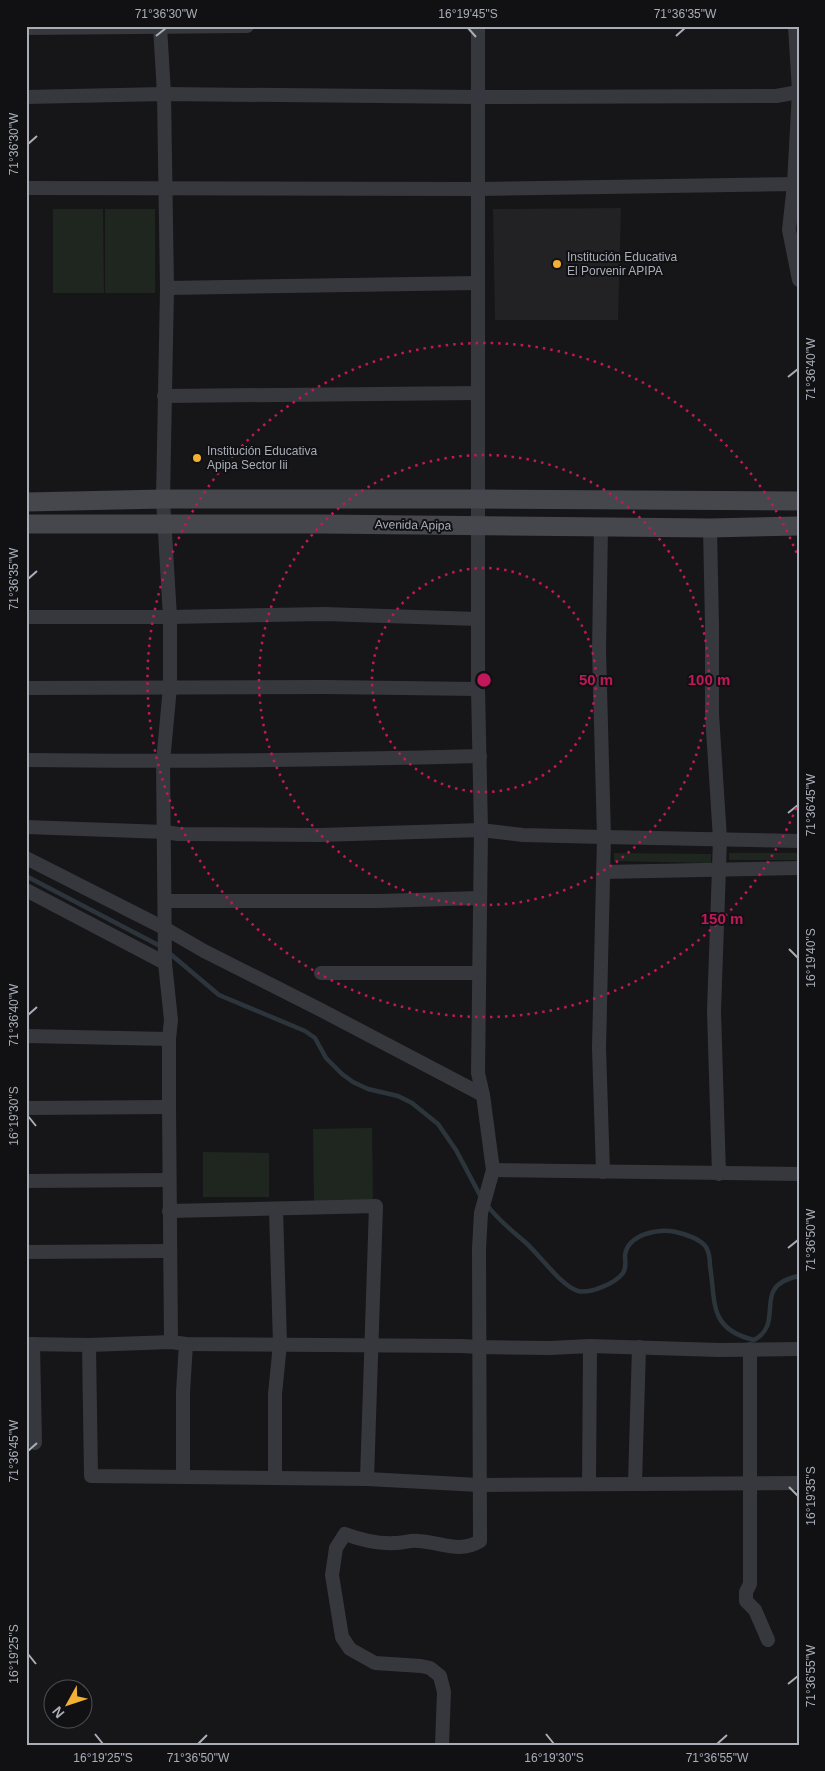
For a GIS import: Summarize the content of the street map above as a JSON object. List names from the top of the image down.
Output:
{
  "streets": {
    "street": ["Avenida Apipa"]
  },
  "places": ["Institución Educativa El Porvenir APIPA", "Institución Educativa Apipa Sector Iii"],
  "north": "bottom left",
  "coordinates": [
    "71°36'30\"W",
    "16°19'45\"S",
    "71°36'35\"W",
    "71°36'40\"W",
    "71°36'45\"W",
    "16°19'40\"S",
    "16°19'30\"S",
    "71°36'50\"W",
    "16°19'35\"S",
    "16°19'25\"S",
    "71°36'55\"W"
  ],
  "rings": ["50 m", "100 m", "150 m"]
}
